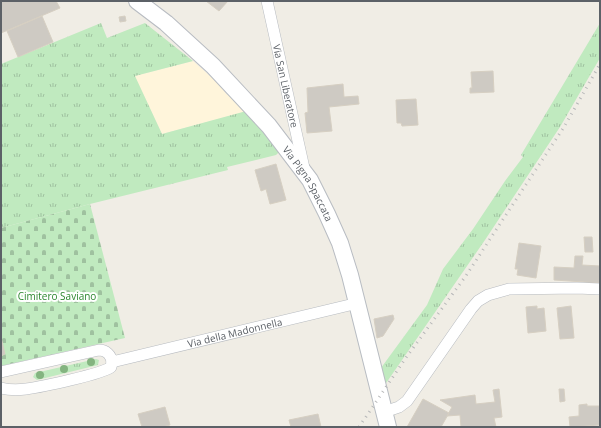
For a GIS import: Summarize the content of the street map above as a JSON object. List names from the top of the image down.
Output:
{
  "streets": {
    "main road": ["Via Pigna Spaccata"],
    "street": ["Via San Liberatore", "Via della Madonnella"]
  },
  "crossings": [
    ["Via San Liberatore", "Via Pigna Spaccata"],
    ["Via Pigna Spaccata", "Via della Madonnella"]
  ],
  "parks": ["Cimitero Saviano"]
}
